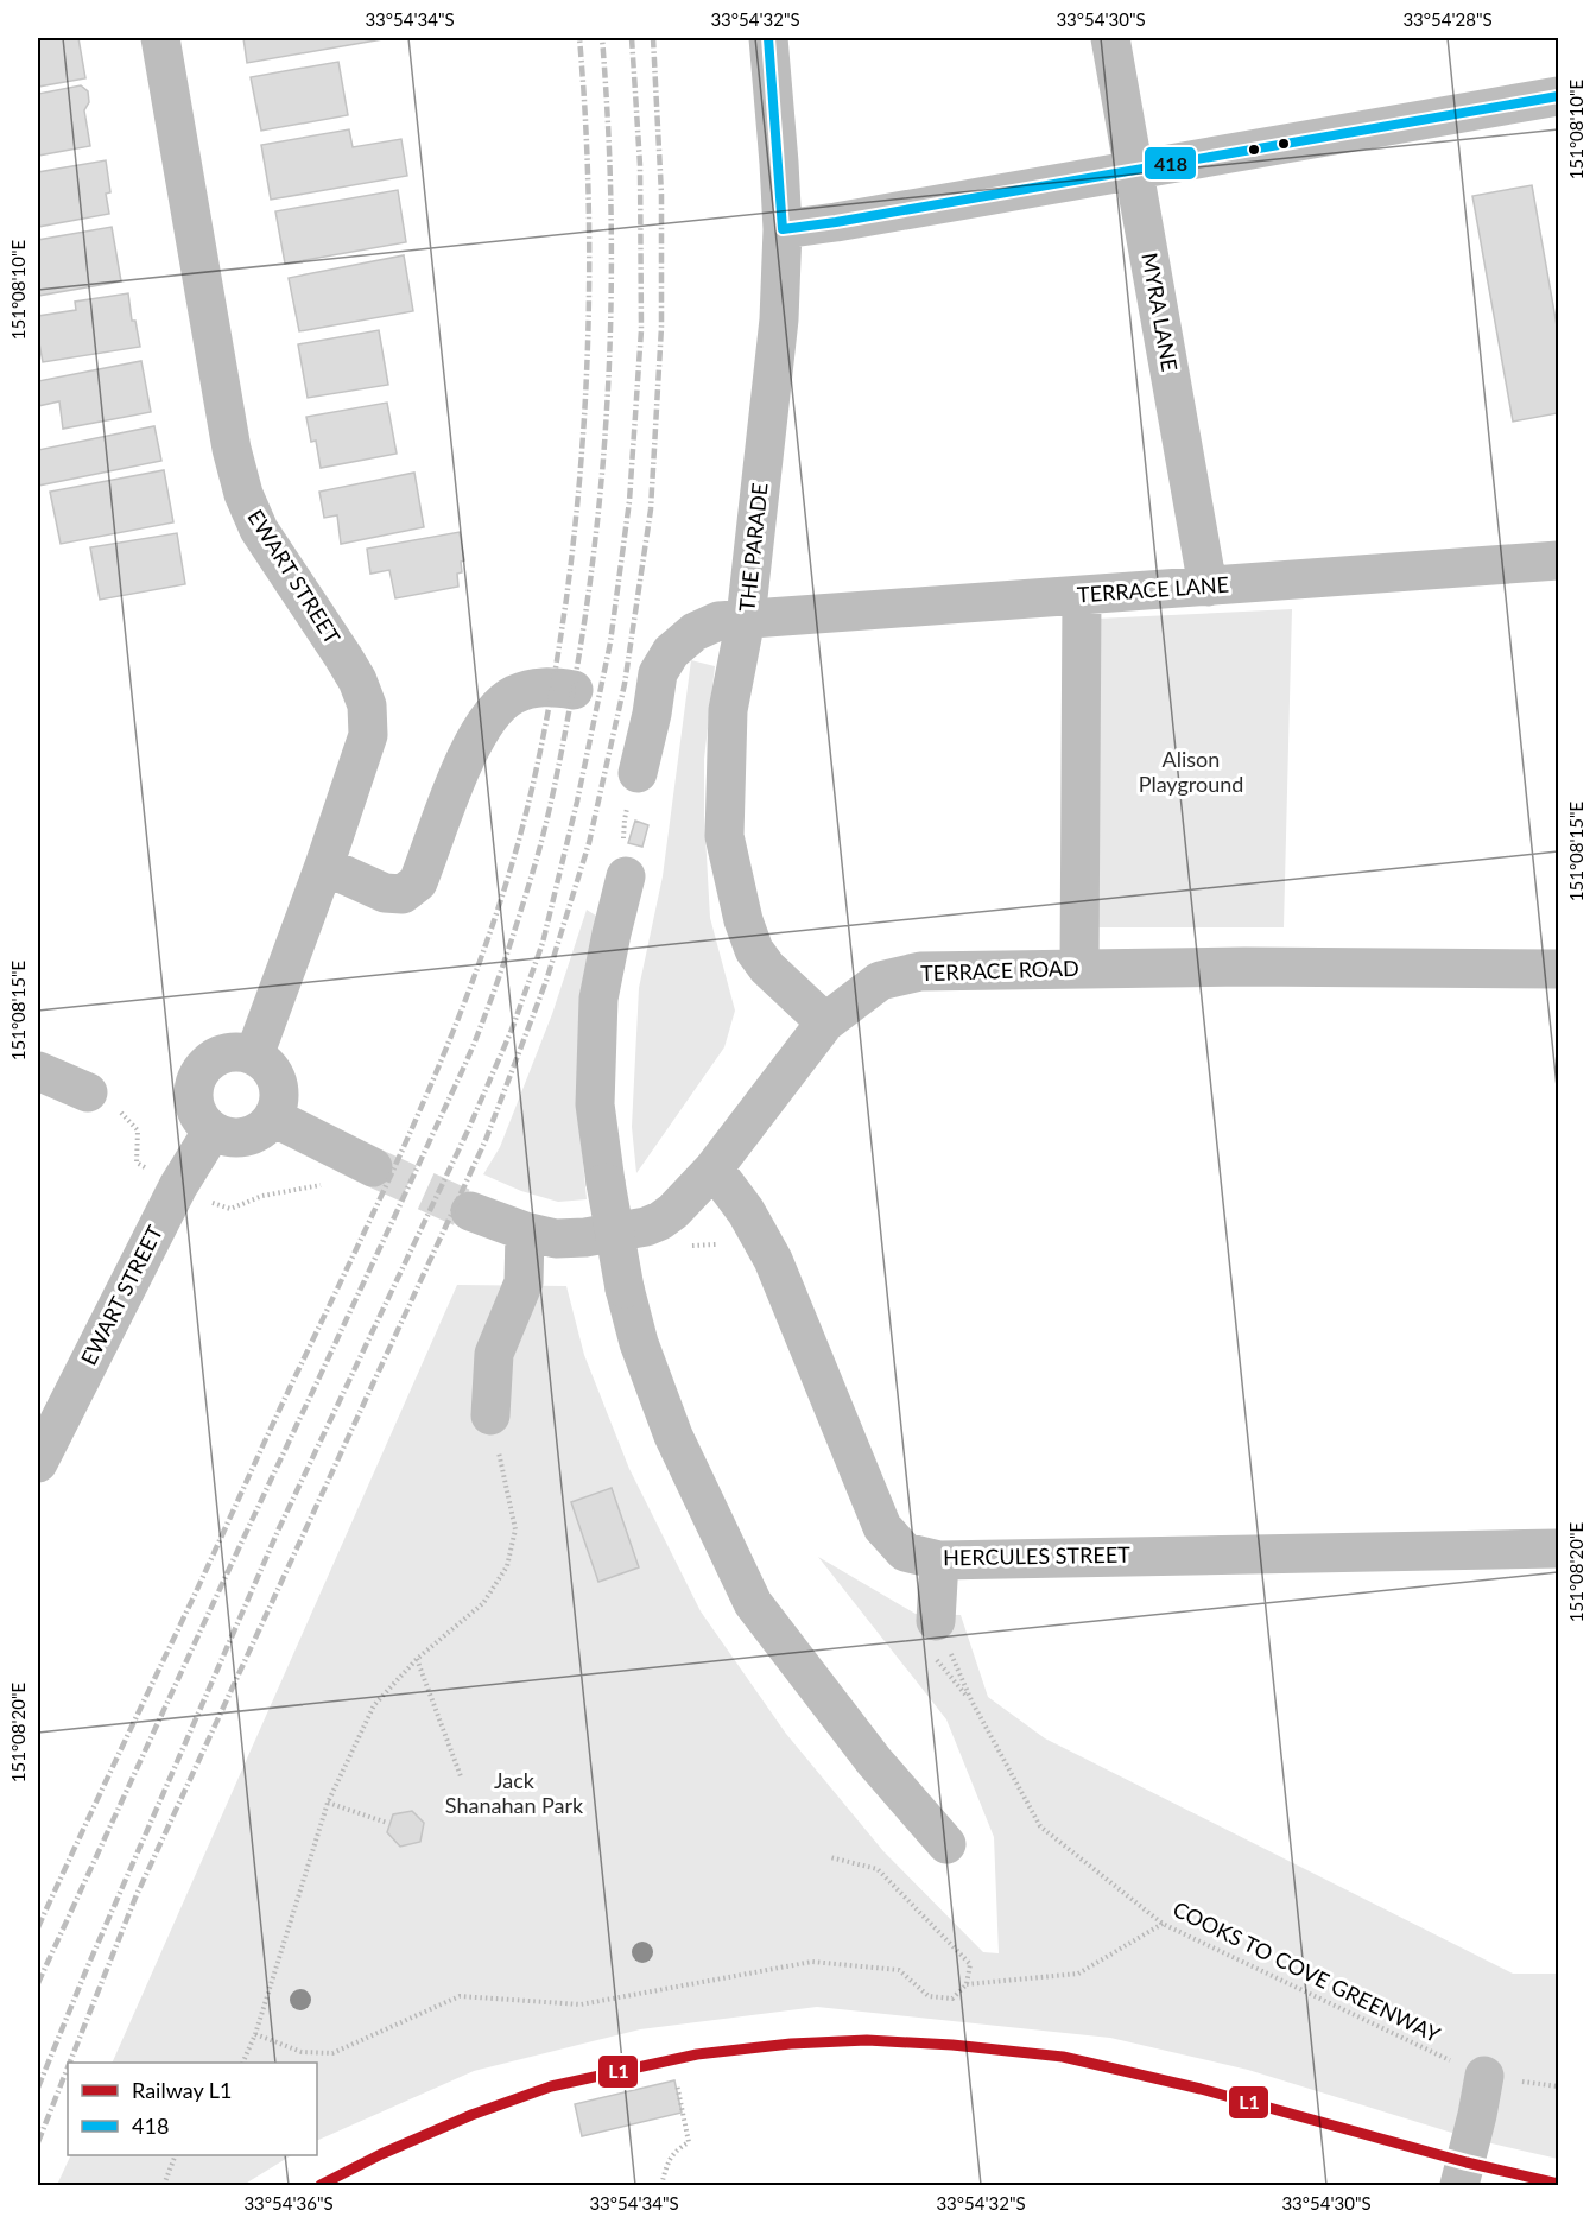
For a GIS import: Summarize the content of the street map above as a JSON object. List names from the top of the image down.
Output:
{
  "streets": {
    "street": [
      "MYRA LANE",
      "THE PARADE",
      "EWART STREET",
      "TERRACE LANE",
      "TERRACE ROAD",
      "HERCULES STREET"
    ],
    "path": ["COOKS TO COVE GREENWAY"]
  },
  "crossings": [
    ["MYRA LANE", "TERRACE LANE"],
    ["THE PARADE", "TERRACE LANE"],
    ["THE PARADE", "TERRACE ROAD"],
    ["TERRACE ROAD", "HERCULES STREET"]
  ],
  "parks": ["Alison Playground", "Jack Shanahan Park"],
  "lines": ["transit line 418", "rail line L1"],
  "legend": ["Railway L1", "418"],
  "coordinates": [
    "33°54'34\"S",
    "33°54'32\"S",
    "33°54'30\"S",
    "33°54'28\"S",
    "151°08'10\"E",
    "151°08'15\"E",
    "151°08'20\"E",
    "33°54'36\"S"
  ]
}
